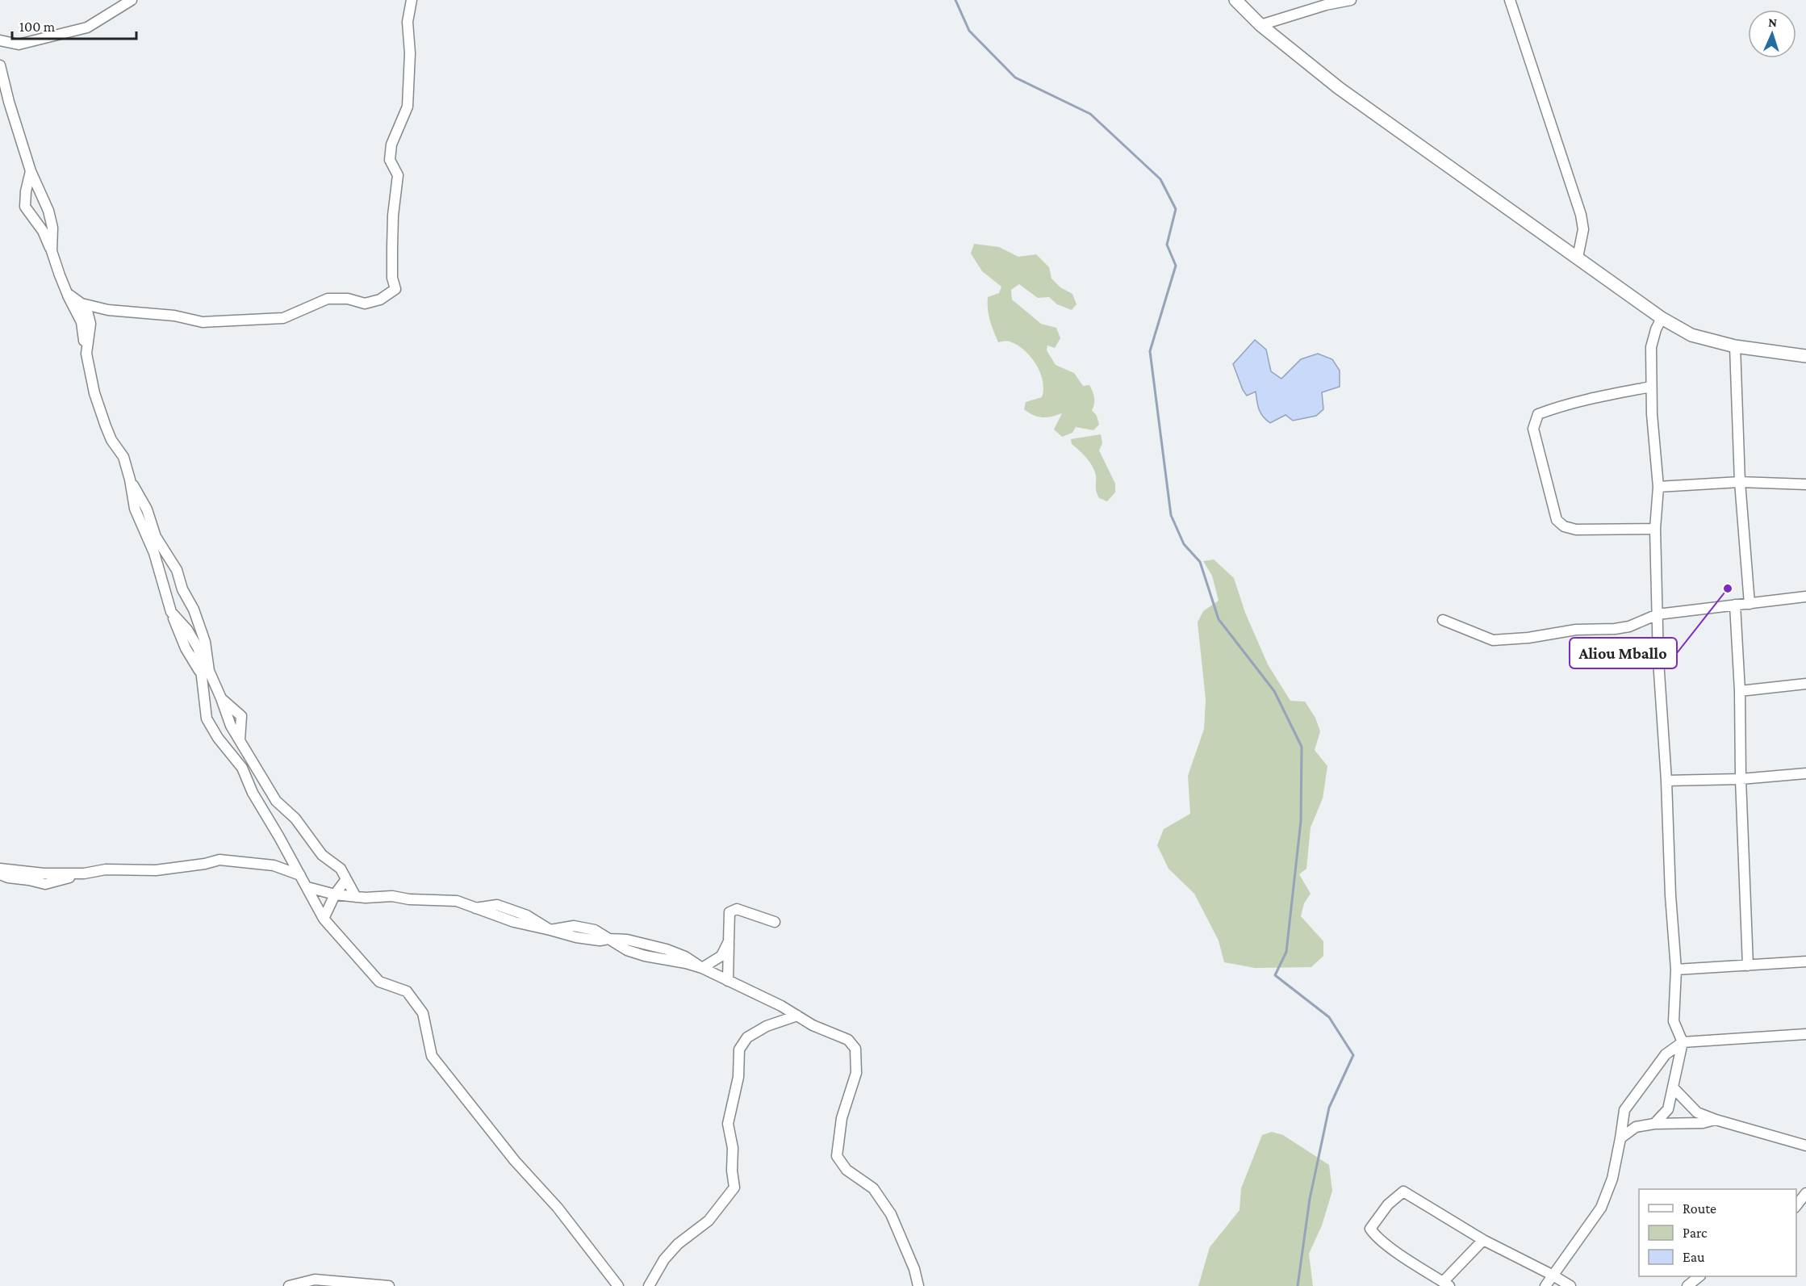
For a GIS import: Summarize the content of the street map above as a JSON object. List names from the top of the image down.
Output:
{
  "places": ["Aliou Mballo"],
  "legend": ["Route", "Parc", "Eau"],
  "scale_bar": "100 m",
  "north": "top"
}
